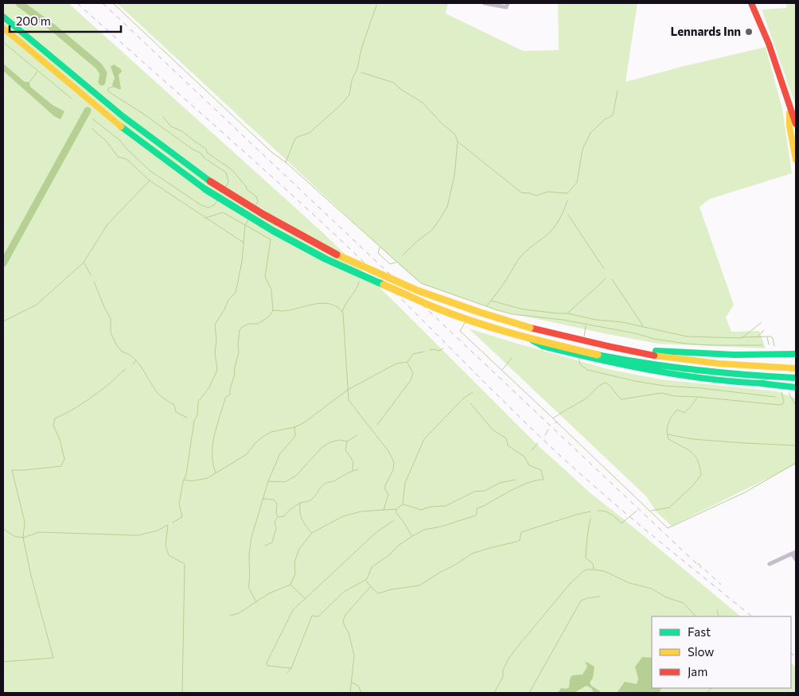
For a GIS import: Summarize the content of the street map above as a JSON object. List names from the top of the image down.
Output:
{
  "places": ["Lennards Inn"],
  "legend": ["Fast", "Slow", "Jam"],
  "scale_bar": "200 m"
}
